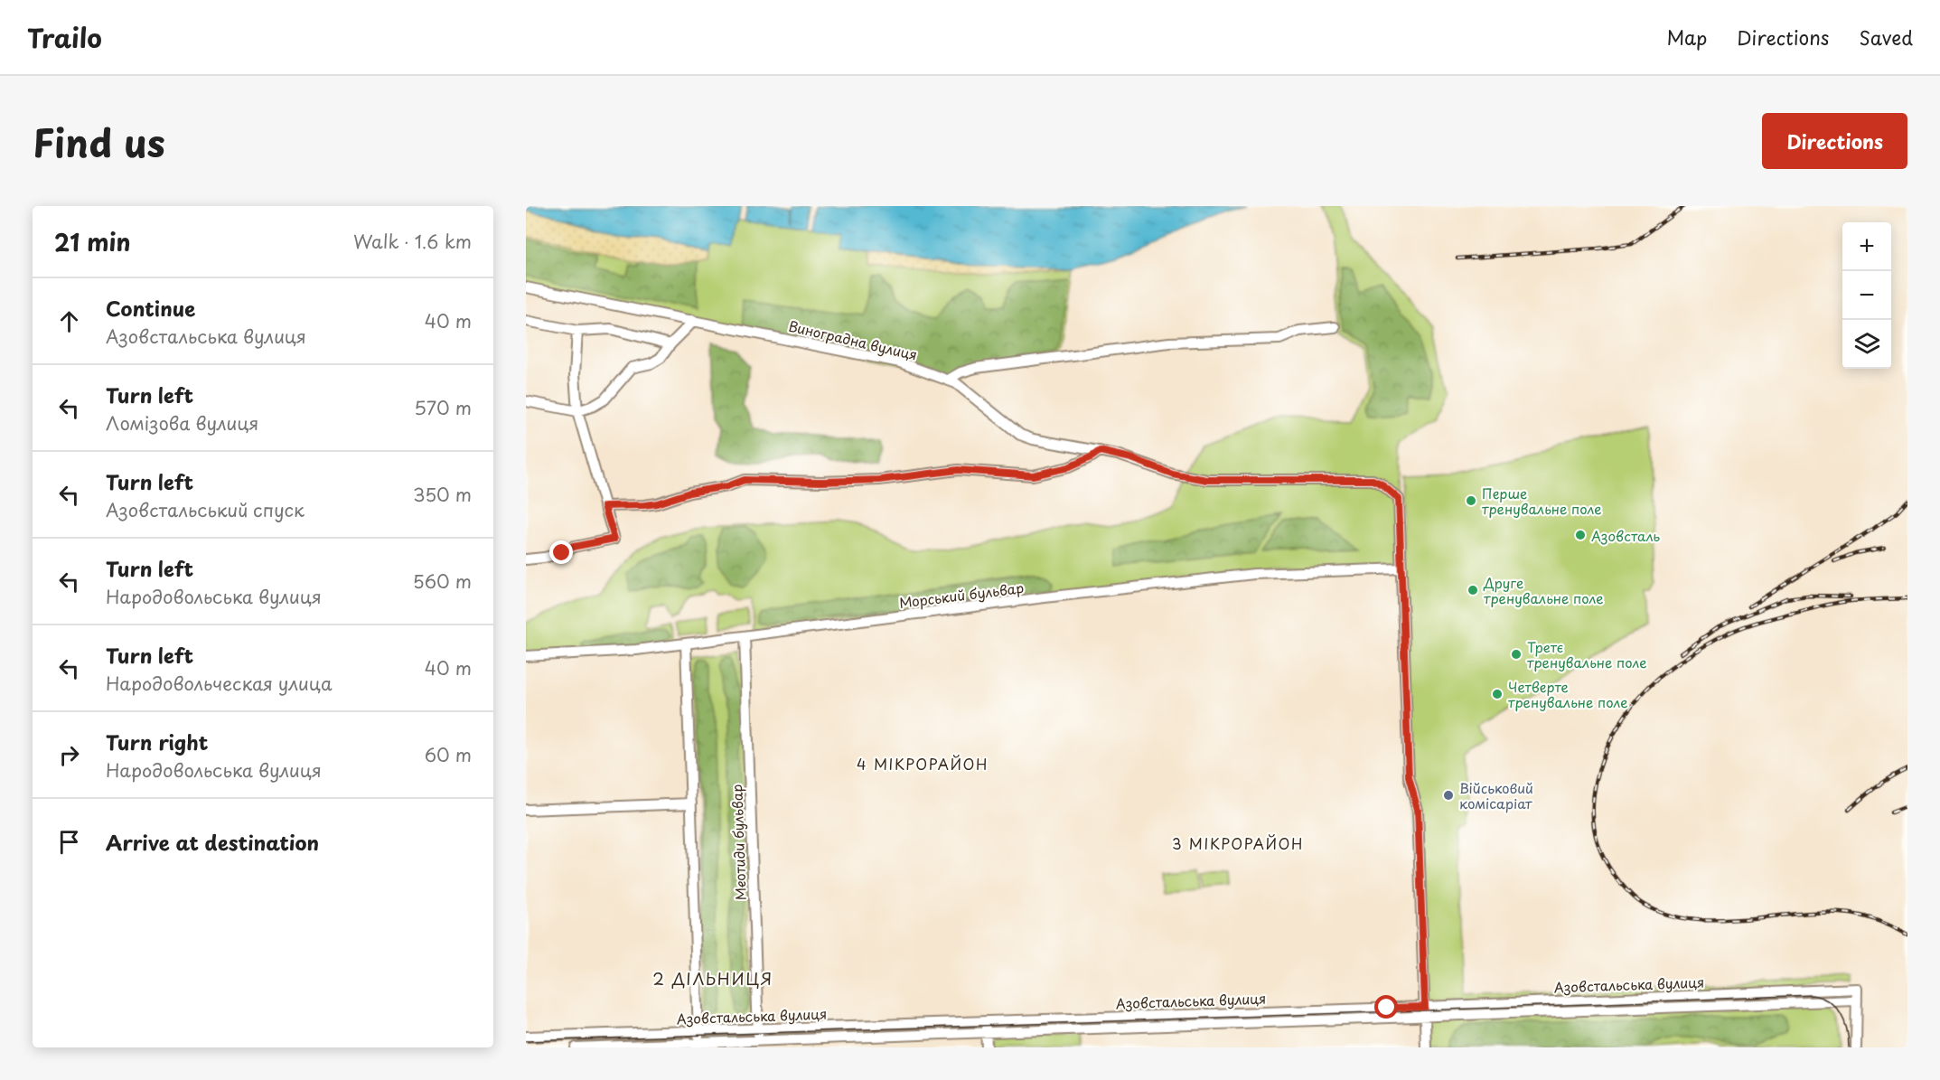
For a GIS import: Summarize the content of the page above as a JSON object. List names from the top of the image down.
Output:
{
  "streets": {
    "street": [
      "Виноградна вулиця",
      "Морський бульвар",
      "Меотиди бульвар",
      "Азовстальська вулиця"
    ]
  },
  "crossings": [
    ["Виноградна вулиця", "Морський бульвар"],
    ["Морський бульвар", "Меотиди бульвар"],
    ["Меотиди бульвар", "Азовстальська вулиця"]
  ],
  "districts": ["4 МІКРОРАЙОН", "3 МІКРОРАЙОН", "2 ДІЛЬНИЦЯ"],
  "places": [
    "Перше тренувальне поле",
    "Азовсталь",
    "Друге тренувальне поле",
    "Третє тренувальне поле",
    "Четверте тренувальне поле",
    "Військовий комісаріат"
  ],
  "page": {
    "header": "Trailo",
    "nav": ["Map", "Directions", "Saved"],
    "title": "Find us",
    "buttons": "Directions",
    "heading": ["21 min", "Walk · 1.6 km"],
    "map_buttons": ["+", "−"],
    "list": [
      ["Continue", "Азовстальська вулиця", "40 m"],
      ["Turn left", "Ломізова вулиця", "570 m"],
      ["Turn left", "Азовстальський спуск", "350 m"],
      ["Turn left", "Народовольська вулиця", "560 m"],
      ["Turn left", "Народовольческая улица", "40 m"],
      ["Turn right", "Народовольська вулиця", "60 m"],
      "Arrive at destination"
    ]
  }
}
